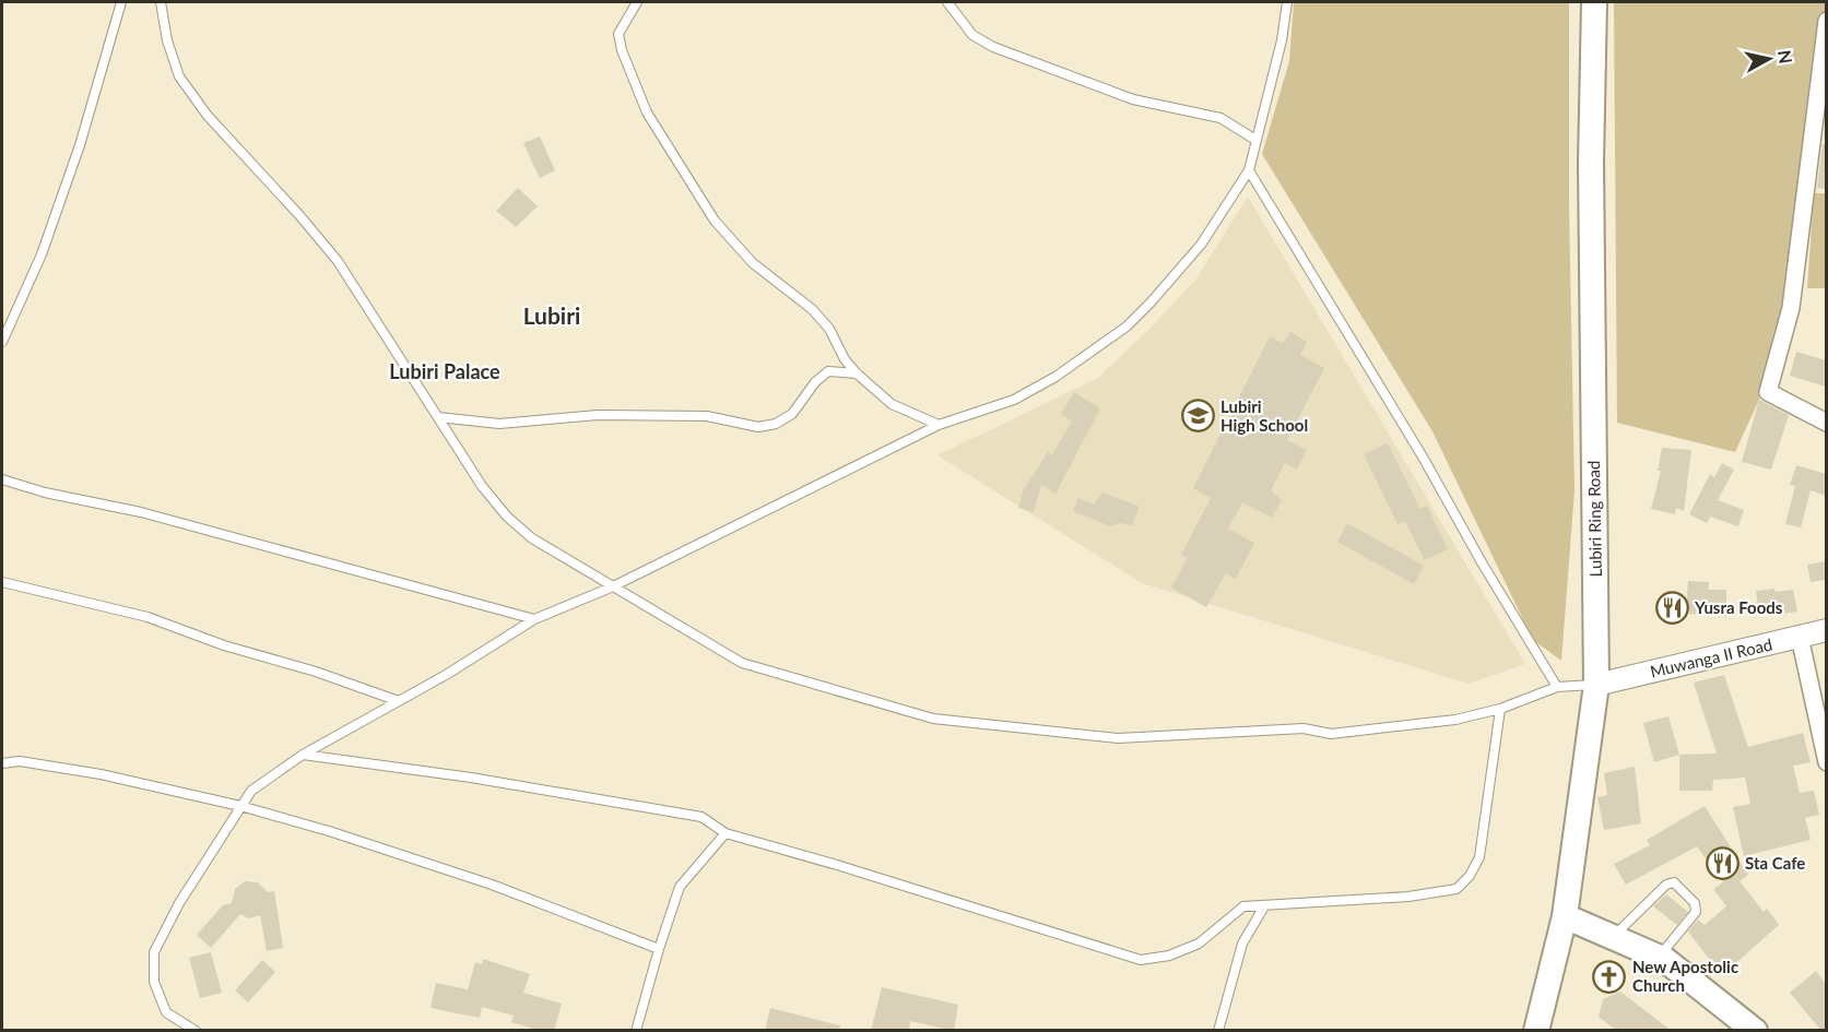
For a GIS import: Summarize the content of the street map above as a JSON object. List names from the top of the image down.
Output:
{
  "streets": {
    "main road": ["Lubiri Ring Road"],
    "street": ["Muwanga II Road"]
  },
  "crossings": [
    ["Lubiri Ring Road", "Muwanga II Road"]
  ],
  "districts": ["Lubiri", "Lubiri Palace"],
  "places": {
    "school or university": ["Lubiri High School"],
    "restaurant": ["Yusra Foods", "Sta Cafe"],
    "church": ["New Apostolic Church"]
  },
  "north": "right"
}
